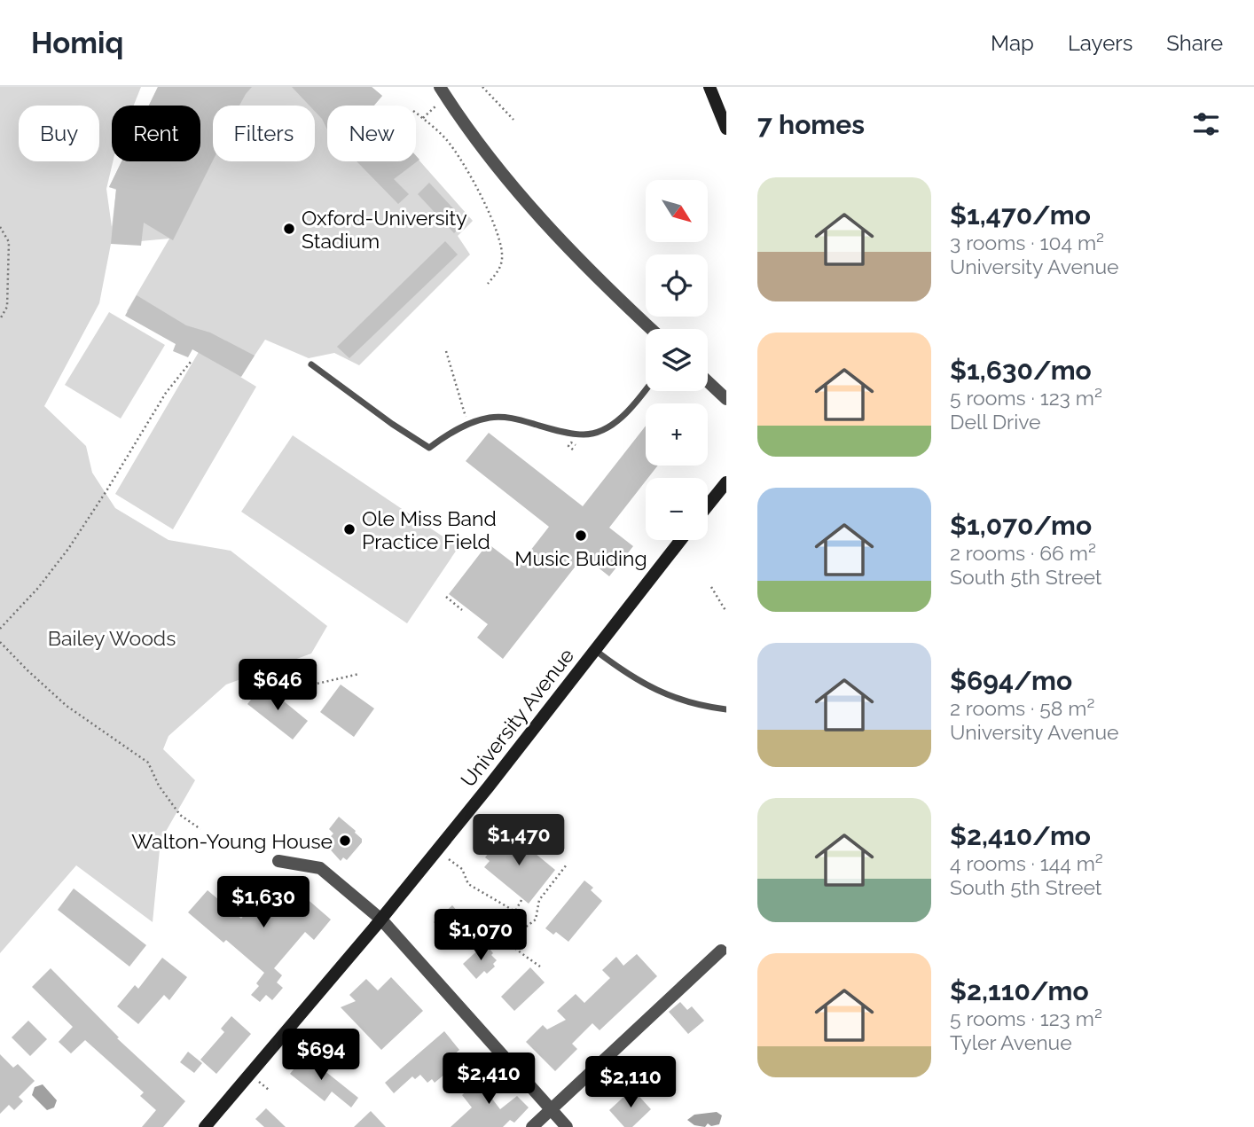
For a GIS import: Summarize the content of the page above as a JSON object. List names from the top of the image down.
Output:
{
  "streets": {
    "street": ["University Avenue"]
  },
  "parks": ["Bailey Woods"],
  "places": [
    "Oxford-University Stadium",
    "Ole Miss Band Practice Field",
    "Music Buiding",
    "Walton-Young House"
  ],
  "north": "bottom right",
  "page": {
    "header": "Homiq",
    "nav": ["Map", "Layers", "Share"],
    "heading": "7 homes",
    "chip": [
      "Buy",
      "Rent",
      "Filters",
      "New"
    ],
    "list": [
      {
        "name": "$1,470/mo",
        "note": "3 rooms · 104 m² · University Avenue"
      },
      {
        "name": "$1,630/mo",
        "note": "5 rooms · 123 m² · Dell Drive"
      },
      {
        "name": "$1,070/mo",
        "note": "2 rooms · 66 m² · South 5th Street"
      },
      {
        "name": "$694/mo",
        "note": "2 rooms · 58 m² · University Avenue"
      },
      {
        "name": "$2,410/mo",
        "note": "4 rooms · 144 m² · South 5th Street"
      },
      {
        "name": "$2,110/mo",
        "note": "5 rooms · 123 m² · Tyler Avenue"
      }
    ],
    "map_buttons": ["+", "−"],
    "price": [
      "$646",
      "$1,470",
      "$1,630",
      "$1,070",
      "$694",
      "$2,410",
      "$2,110"
    ]
  }
}
